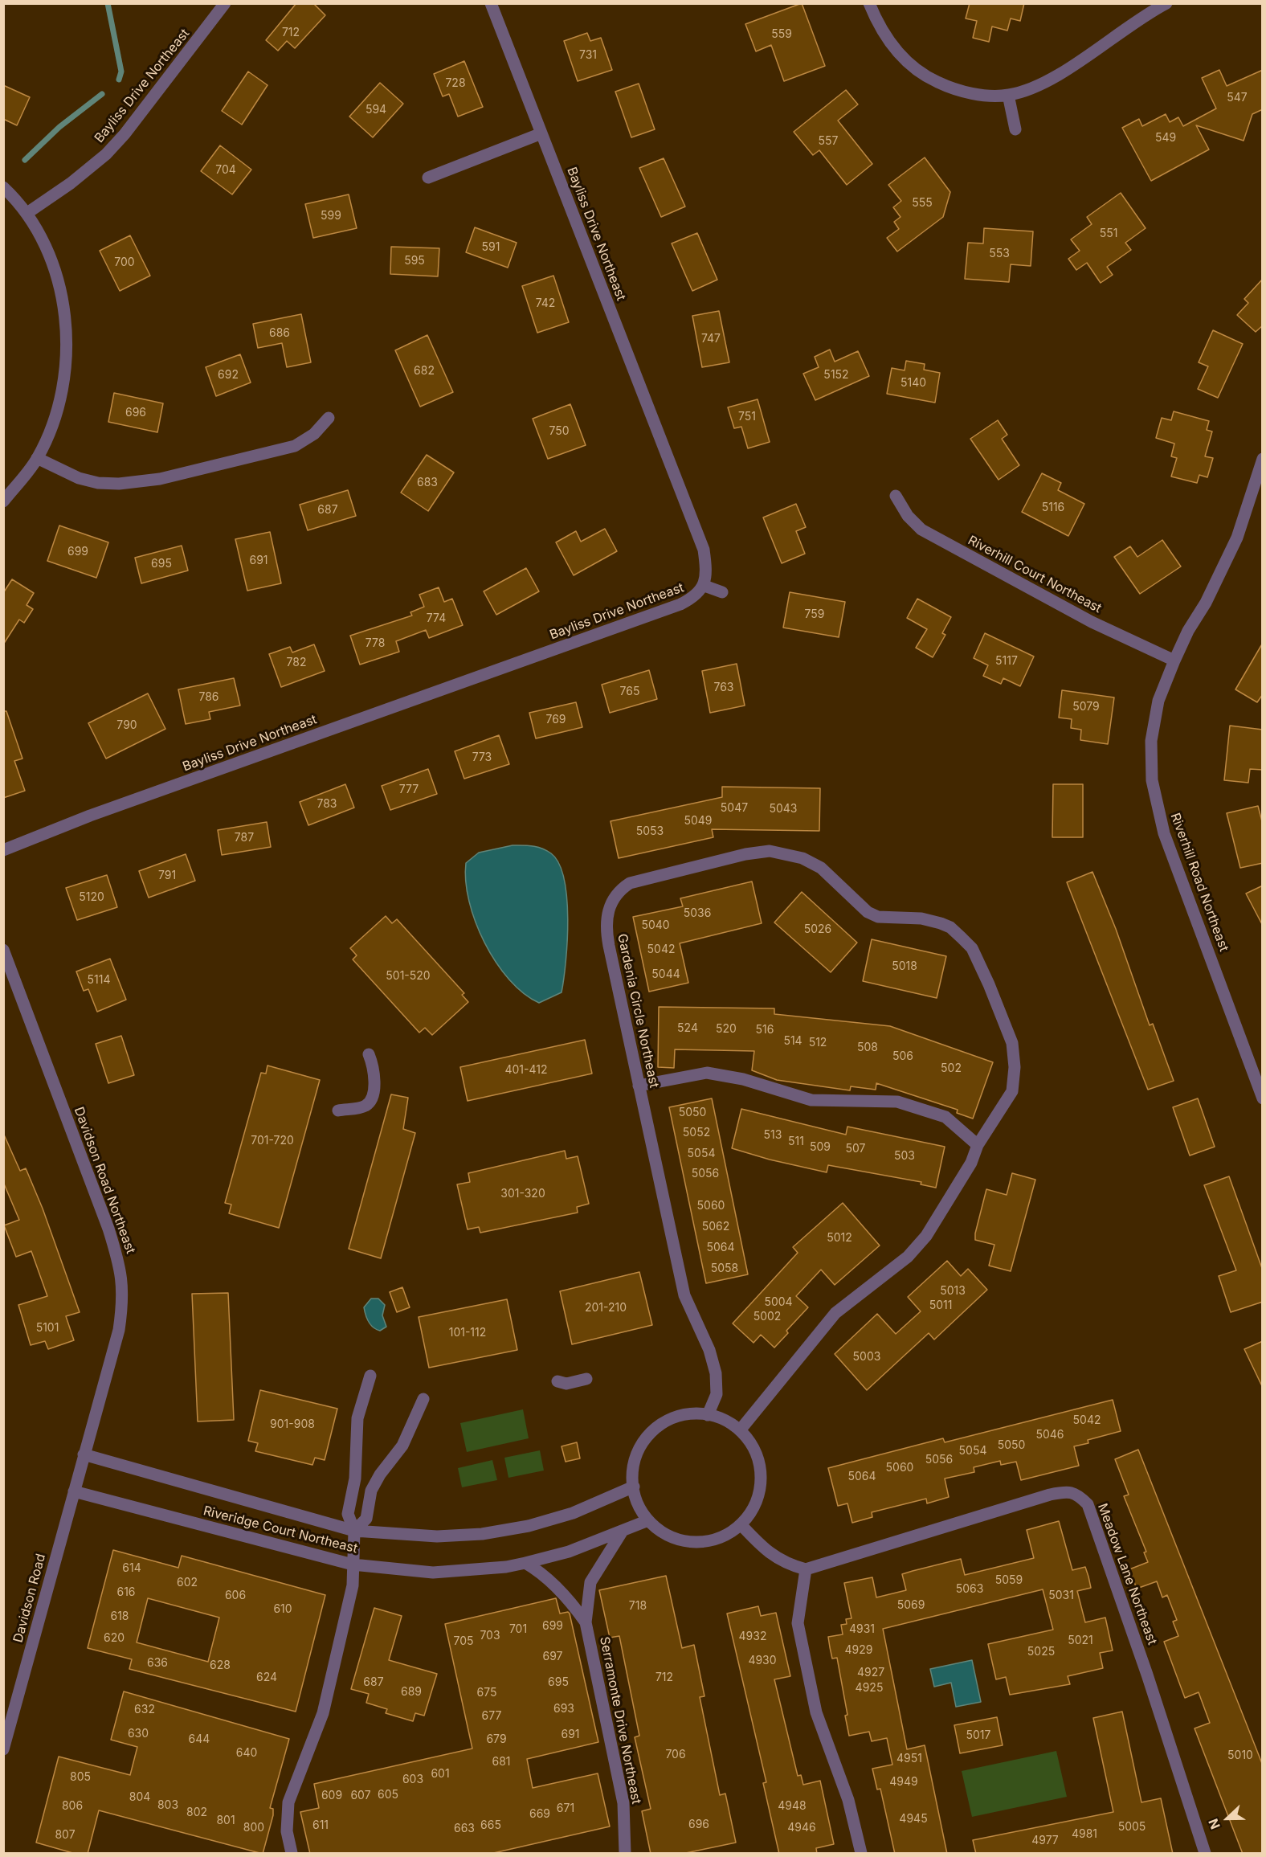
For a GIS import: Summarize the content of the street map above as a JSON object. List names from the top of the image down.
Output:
{
  "streets": {
    "street": [
      "Bayliss Drive Northeast",
      "Riverhill Court Northeast",
      "Riverhill Road Northeast",
      "Gardenia Circle Northeast",
      "Davidson Road Northeast",
      "Riveridge Court Northeast",
      "Meadow Lane Northeast",
      "Davidson Road",
      "Serramonte Drive Northeast"
    ]
  },
  "crossings": [
    ["Riverhill Court Northeast", "Riverhill Road Northeast"],
    ["Gardenia Circle Northeast", "Riveridge Court Northeast"],
    ["Davidson Road Northeast", "Riveridge Court Northeast"],
    ["Davidson Road Northeast", "Davidson Road"],
    ["Riveridge Court Northeast", "Serramonte Drive Northeast"]
  ],
  "house_numbers": [
    "712",
    "559",
    "731",
    "728",
    "547",
    "594",
    "549",
    "557",
    "704",
    "555",
    "599",
    "551",
    "591",
    "553",
    "595",
    "700",
    "742",
    "686",
    "747",
    "682",
    "692",
    "5152",
    "5140",
    "696",
    "751",
    "750",
    "683",
    "5116",
    "687",
    "699",
    "691",
    "695",
    "759",
    "774",
    "778",
    "5117",
    "782",
    "763",
    "765",
    "786",
    "5079",
    "769",
    "790",
    "773",
    "777",
    "783",
    "5047",
    "5043",
    "5049",
    "5053",
    "787",
    "791",
    "5120",
    "5036",
    "5040",
    "5026",
    "5042",
    "5018",
    "5044",
    "501-520",
    "5114",
    "524",
    "520",
    "516",
    "514",
    "512",
    "508",
    "506",
    "502",
    "401-412",
    "5050",
    "5052",
    "513",
    "701-720",
    "511",
    "509",
    "507",
    "5054",
    "503",
    "5056",
    "301-320",
    "5060",
    "5062",
    "5012",
    "5064",
    "5058",
    "5013",
    "5004",
    "5011",
    "201-210",
    "5002",
    "5101",
    "101-112",
    "5003",
    "5042",
    "901-908",
    "5046",
    "5050",
    "5054",
    "5056",
    "5060",
    "5064",
    "614",
    "5059",
    "602",
    "5063",
    "616",
    "606",
    "5031",
    "5069",
    "718",
    "610",
    "618",
    "699",
    "701",
    "4931",
    "703",
    "4932",
    "620",
    "5021",
    "705",
    "4929",
    "5025",
    "697",
    "4930",
    "636",
    "628",
    "4927",
    "624",
    "712",
    "687",
    "695",
    "4925",
    "689",
    "675",
    "693",
    "632",
    "677",
    "630",
    "691",
    "5017",
    "644",
    "679",
    "640",
    "706",
    "5010",
    "4951",
    "681",
    "601",
    "805",
    "603",
    "4949",
    "605",
    "609",
    "607",
    "804",
    "803",
    "806",
    "4948",
    "671",
    "802",
    "669",
    "4945",
    "801",
    "696",
    "611",
    "665",
    "5005",
    "800",
    "4946",
    "663",
    "4981",
    "807",
    "4977"
  ],
  "north": "left"
}
